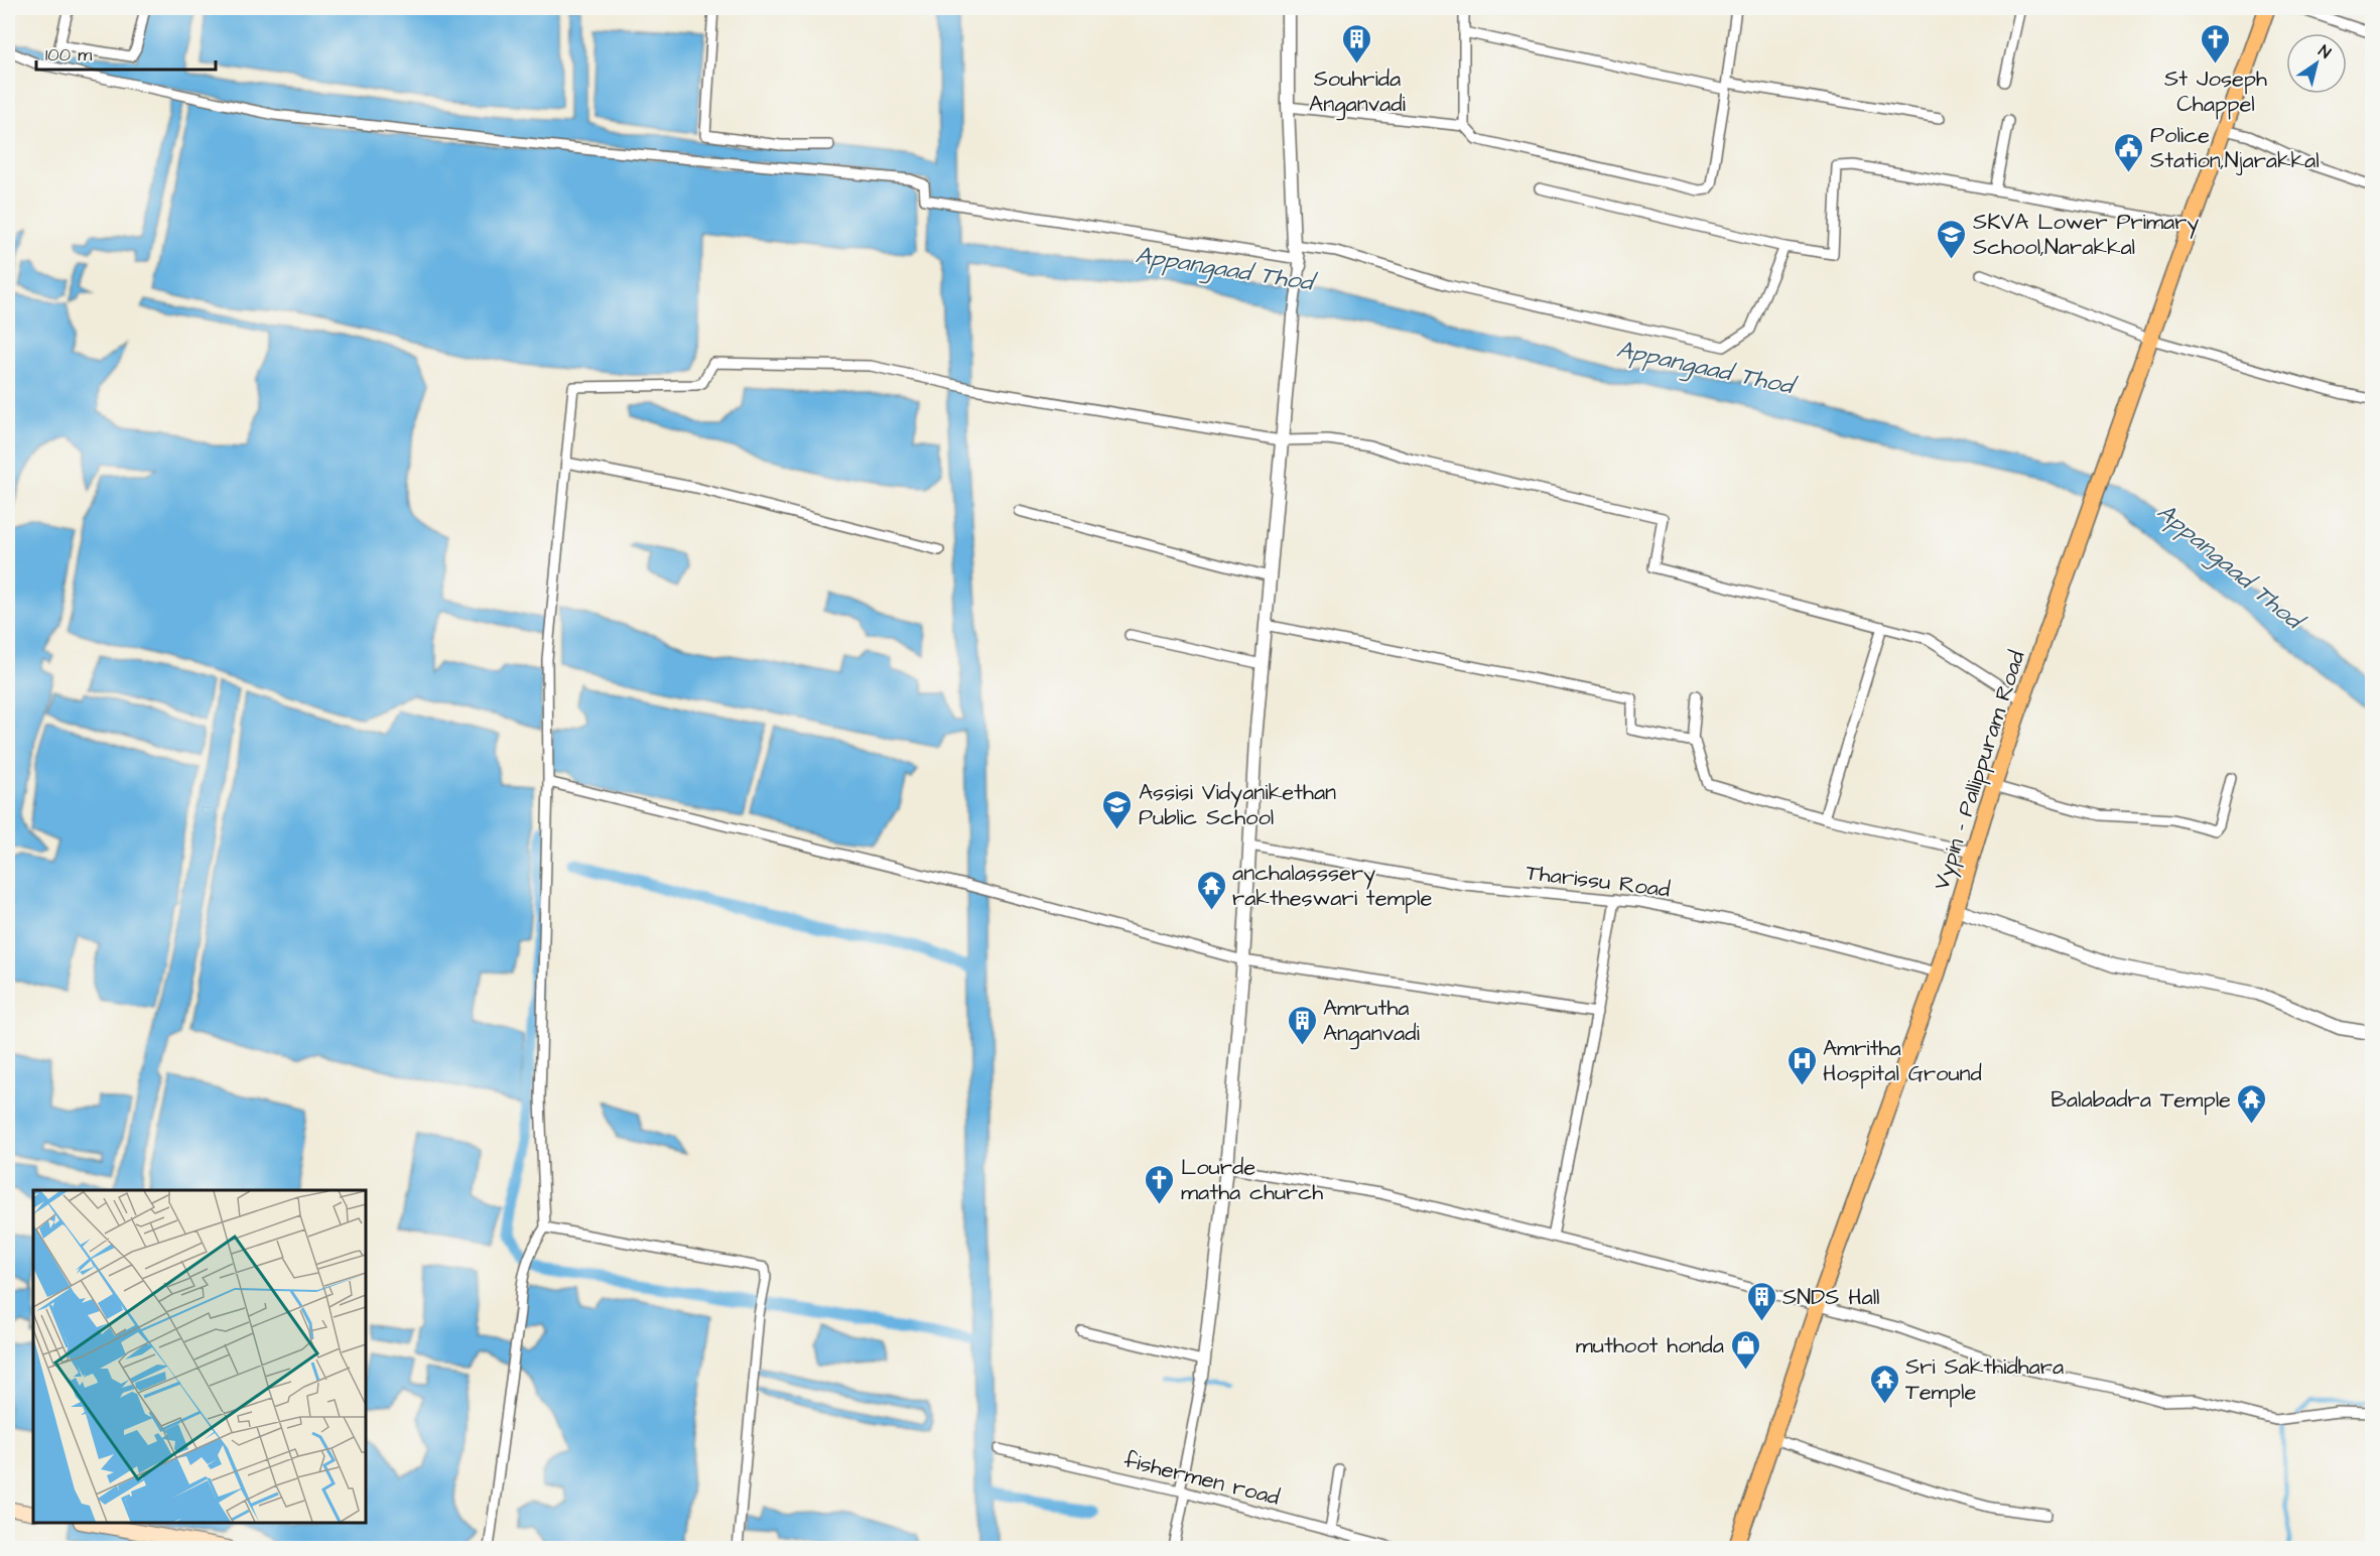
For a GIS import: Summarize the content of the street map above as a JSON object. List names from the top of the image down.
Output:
{
  "streets": {
    "main road": ["Vypin - Pallippuram Road"],
    "street": ["Tharissu Road", "fishermen road"]
  },
  "crossings": [
    ["Vypin - Pallippuram Road", "Tharissu Road"]
  ],
  "water": ["Appangaad Thod"],
  "places": {
    "building": ["Souhrida Anganvadi", "Amrutha Anganvadi", "SNDS Hall"],
    "church": ["St Joseph Chappel", "Lourde matha church"],
    "public building": ["Police Station,Njarakkal"],
    "school or university": ["SKVA Lower Primary School,Narakkal", "Assisi Vidyanikethan Public School"],
    "temple": ["anchalasssery raktheswari temple", "Balabadra Temple", "Sri Sakthidhara Temple"],
    "hospital": ["Amritha Hospital Ground"],
    "shop": ["muthoot honda"]
  },
  "scale_bar": "100 m",
  "north": "top right"
}
